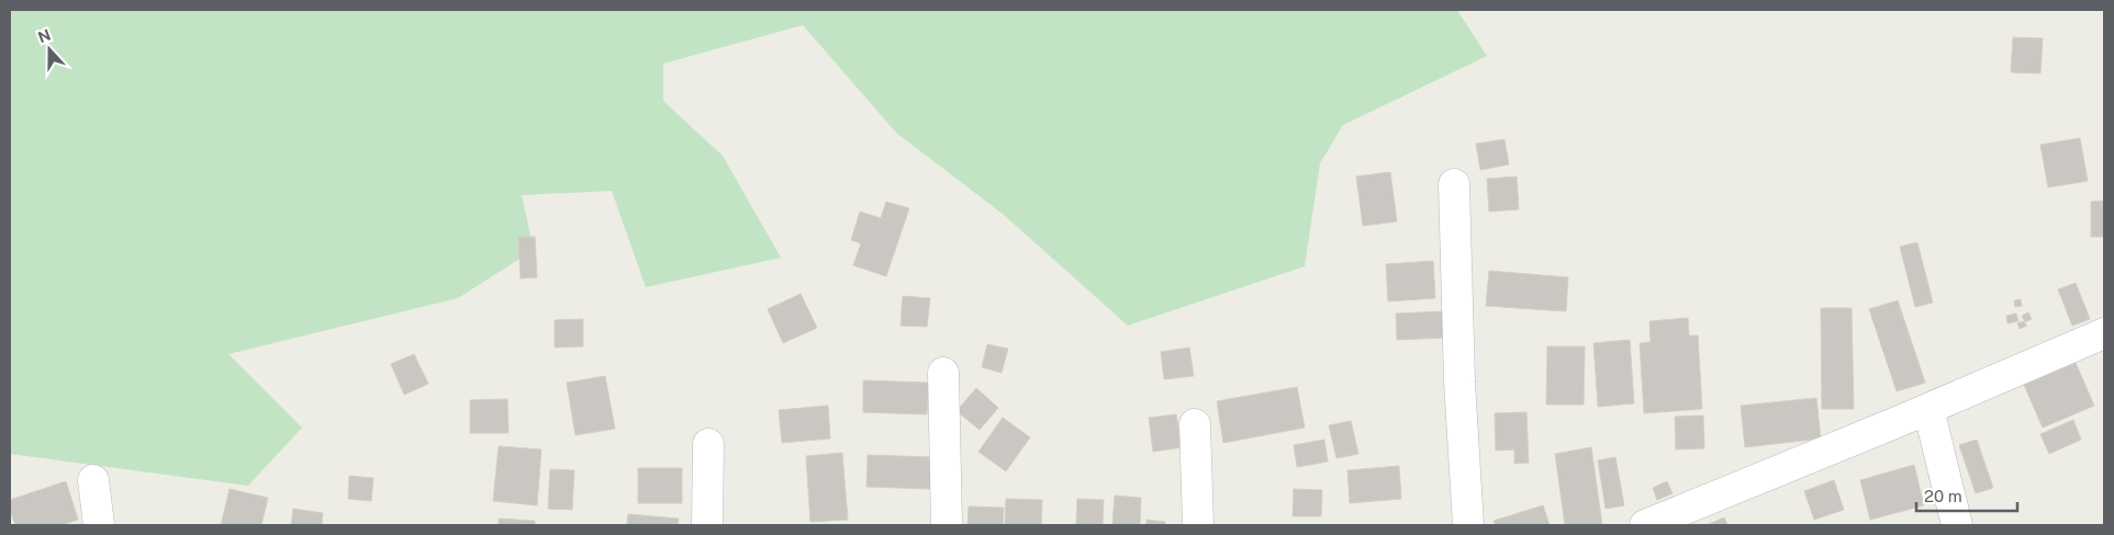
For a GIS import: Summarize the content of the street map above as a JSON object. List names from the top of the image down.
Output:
{
  "scale_bar": "20 m",
  "north": "top"
}
